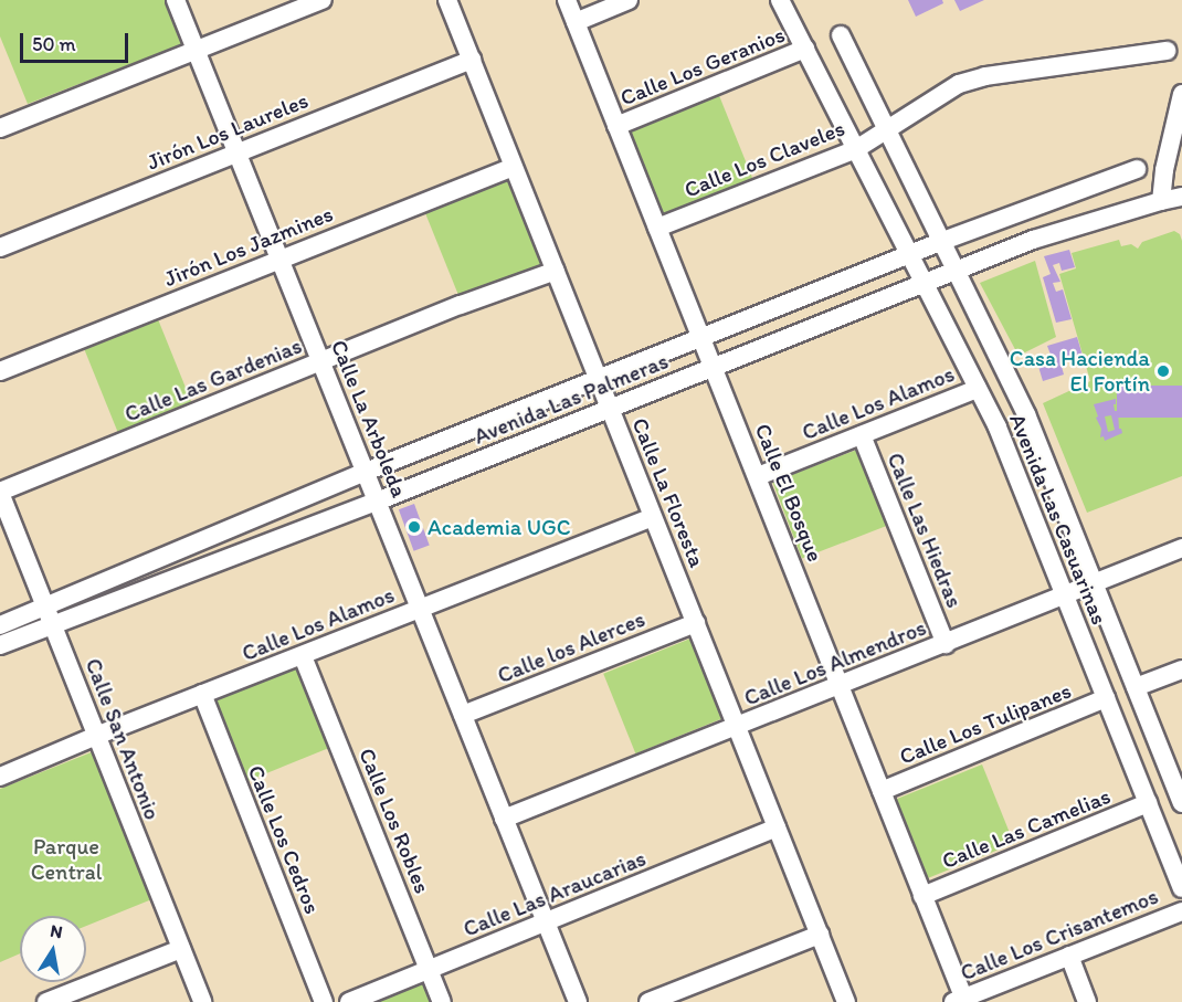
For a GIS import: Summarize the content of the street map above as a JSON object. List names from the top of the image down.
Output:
{
  "streets": {
    "street": [
      "Calle Los Geranios",
      "Jirón Los Laureles",
      "Calle Los Claveles",
      "Jirón Los Jazmines",
      "Calle Las Gardenias",
      "Avenida Las Palmeras",
      "Calle Los Alamos",
      "Calle La Arboleda",
      "Calle La Floresta",
      "Calle El Bosque",
      "Avenida Las Casuarinas",
      "Calle Las Hiedras",
      "Calle los Alerces",
      "Calle Los Almendros",
      "Calle Los Tulipanes",
      "Calle San Antonio",
      "Calle Los Robles",
      "Calle Las Camelias",
      "Calle Los Cedros",
      "Calle Las Araucarias",
      "Calle Los Crisantemos"
    ]
  },
  "crossings": [
    ["Calle Los Geranios", "Calle El Bosque"],
    ["Calle Los Geranios", "Avenida Las Casuarinas"],
    ["Jirón Los Laureles", "Calle La Arboleda"],
    ["Jirón Los Laureles", "Calle La Floresta"],
    ["Calle Los Claveles", "Calle El Bosque"],
    ["Calle Los Claveles", "Avenida Las Casuarinas"],
    ["Jirón Los Jazmines", "Calle La Arboleda"],
    ["Jirón Los Jazmines", "Calle La Floresta"],
    ["Calle Las Gardenias", "Calle La Arboleda"],
    ["Calle Las Gardenias", "Calle La Floresta"],
    ["Calle Las Gardenias", "Calle San Antonio"],
    ["Avenida Las Palmeras", "Calle La Arboleda"],
    ["Avenida Las Palmeras", "Calle La Floresta"],
    ["Avenida Las Palmeras", "Calle El Bosque"],
    ["Avenida Las Palmeras", "Avenida Las Casuarinas"],
    ["Avenida Las Palmeras", "Calle San Antonio"],
    ["Calle Los Alamos", "Calle La Arboleda"],
    ["Calle Los Alamos", "Calle La Floresta"],
    ["Calle Los Alamos", "Calle El Bosque"],
    ["Calle Los Alamos", "Avenida Las Casuarinas"],
    ["Calle Los Alamos", "Calle Las Hiedras"],
    ["Calle Los Alamos", "Calle San Antonio"],
    ["Calle Los Alamos", "Calle Los Robles"],
    ["Calle Los Alamos", "Calle Los Cedros"],
    ["Calle La Arboleda", "Calle los Alerces"],
    ["Calle La Arboleda", "Calle Los Almendros"],
    ["Calle La Arboleda", "Calle Las Araucarias"],
    ["Calle La Floresta", "Calle los Alerces"],
    ["Calle La Floresta", "Calle Los Almendros"],
    ["Calle La Floresta", "Calle Las Araucarias"],
    ["Calle El Bosque", "Calle Los Almendros"],
    ["Calle El Bosque", "Calle Los Tulipanes"],
    ["Calle El Bosque", "Calle Las Camelias"],
    ["Calle El Bosque", "Calle Los Crisantemos"],
    ["Avenida Las Casuarinas", "Calle Los Almendros"],
    ["Avenida Las Casuarinas", "Calle Los Tulipanes"],
    ["Avenida Las Casuarinas", "Calle Las Camelias"],
    ["Calle Las Hiedras", "Calle Los Almendros"],
    ["Calle Los Robles", "Calle Las Araucarias"]
  ],
  "parks": ["Parque Central"],
  "places": ["Casa Hacienda El Fortín", "Academia UGC"],
  "scale_bar": "50 m",
  "north": "top"
}
